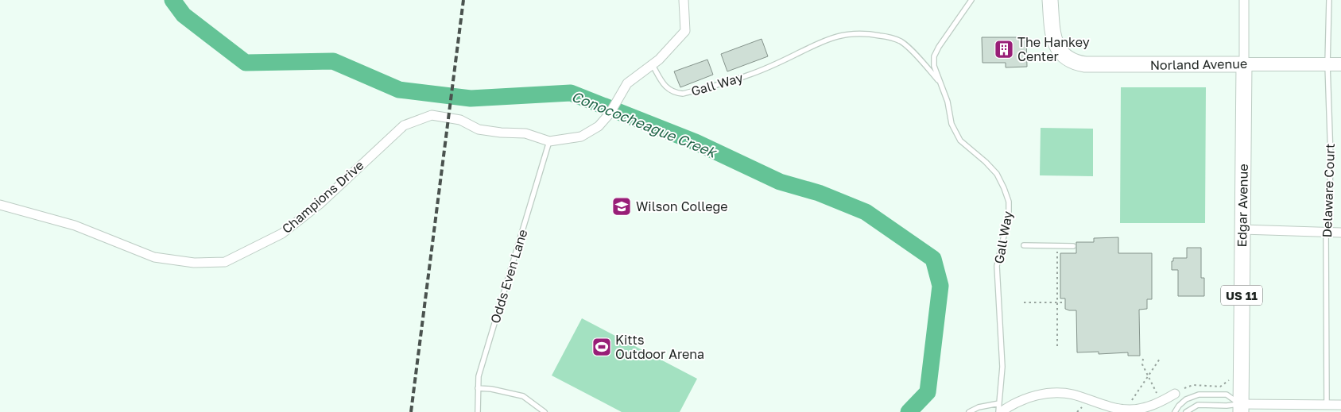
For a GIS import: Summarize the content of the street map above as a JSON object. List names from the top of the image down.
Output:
{
  "streets": {
    "main road": ["Norland Avenue", "Edgar Avenue", "US 11"],
    "street": ["Champions Drive"],
    "lane": ["Gall Way", "Delaware Court", "Odds Even Lane"]
  },
  "crossings": [
    ["Norland Avenue", "Delaware Court"],
    ["Norland Avenue", "Edgar Avenue"],
    ["Gall Way", "Champions Drive"],
    ["Champions Drive", "Odds Even Lane"]
  ],
  "water": ["Conococheague Creek"],
  "places": {
    "building": ["The Hankey Center"],
    "school or university": ["Wilson College"],
    "sports": ["Kitts Outdoor Arena"]
  }
}
